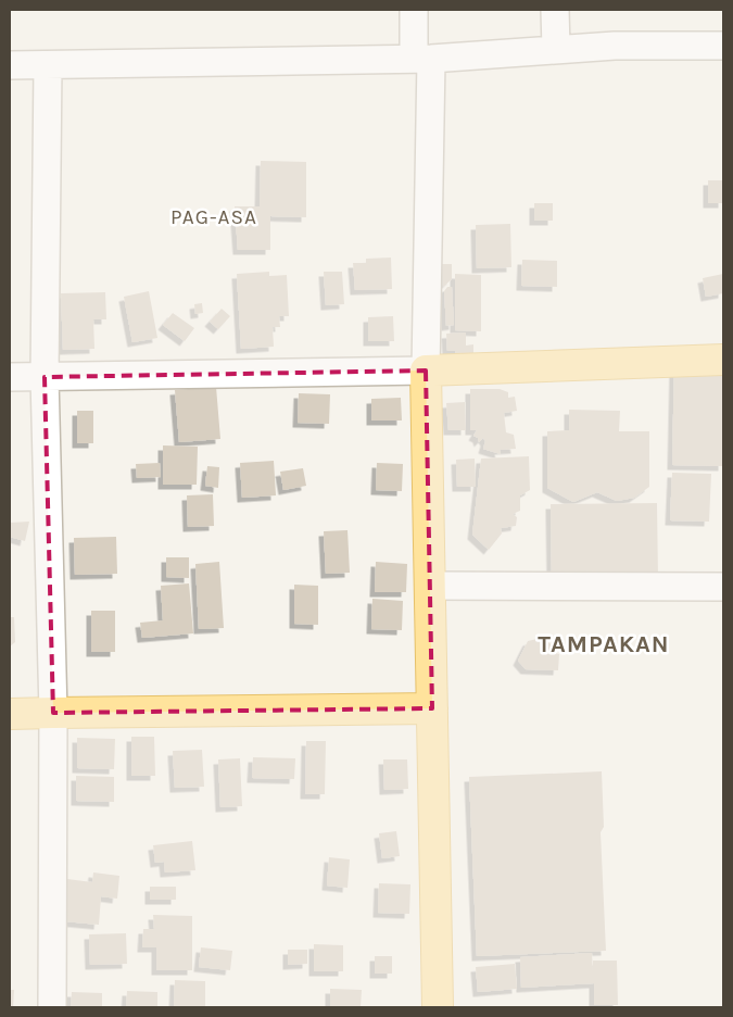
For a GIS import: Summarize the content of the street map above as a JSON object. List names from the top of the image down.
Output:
{
  "districts": ["PAG-ASA", "TAMPAKAN"]
}
